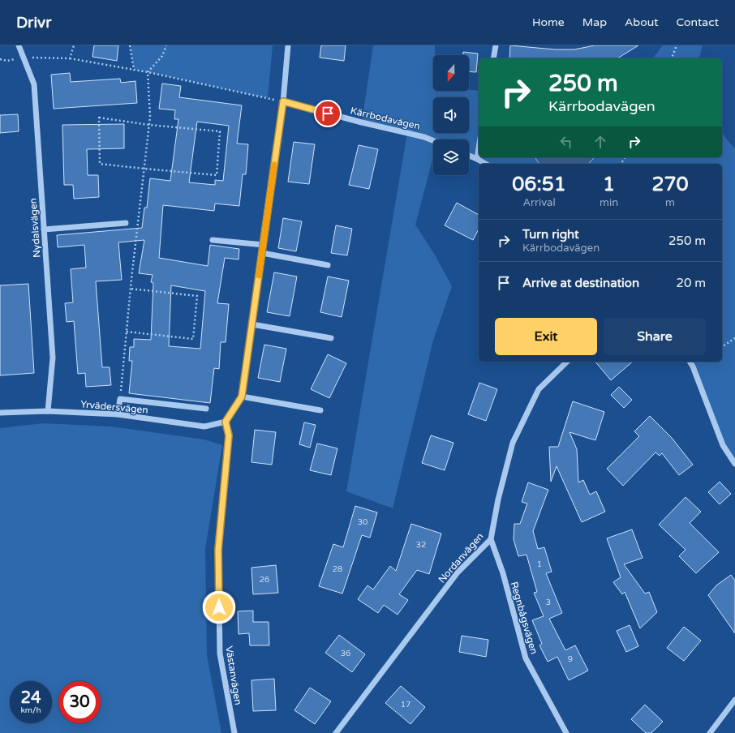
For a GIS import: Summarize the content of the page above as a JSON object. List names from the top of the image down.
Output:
{
  "streets": {
    "street": [
      "Kärrbodavägen",
      "Nydalsvägen",
      "Yrvädersvägen",
      "Nordanvägen",
      "Regnbågsvägen",
      "Västanvägen"
    ]
  },
  "crossings": [
    ["Nydalsvägen", "Yrvädersvägen"],
    ["Yrvädersvägen", "Västanvägen"],
    ["Nordanvägen", "Regnbågsvägen"]
  ],
  "house_numbers": [
    "30",
    "32",
    "1",
    "28",
    "26",
    "3",
    "36",
    "9",
    "17"
  ],
  "north": "bottom",
  "page": {
    "header": "Drivr",
    "nav": [
      "Home",
      "Map",
      "About",
      "Contact"
    ],
    "turn": ["250 m", "Kärrbodavägen"],
    "eta": [
      "06:51",
      "Arrival",
      "1",
      "min",
      "270",
      "m"
    ],
    "list": [
      {
        "name": "Turn right",
        "note": "Kärrbodavägen",
        "value": "250 m"
      },
      {
        "name": "Arrive at destination",
        "value": "20 m"
      }
    ],
    "buttons": ["Exit", "Share"],
    "speed": "24 km/h",
    "limit": "30"
  }
}
